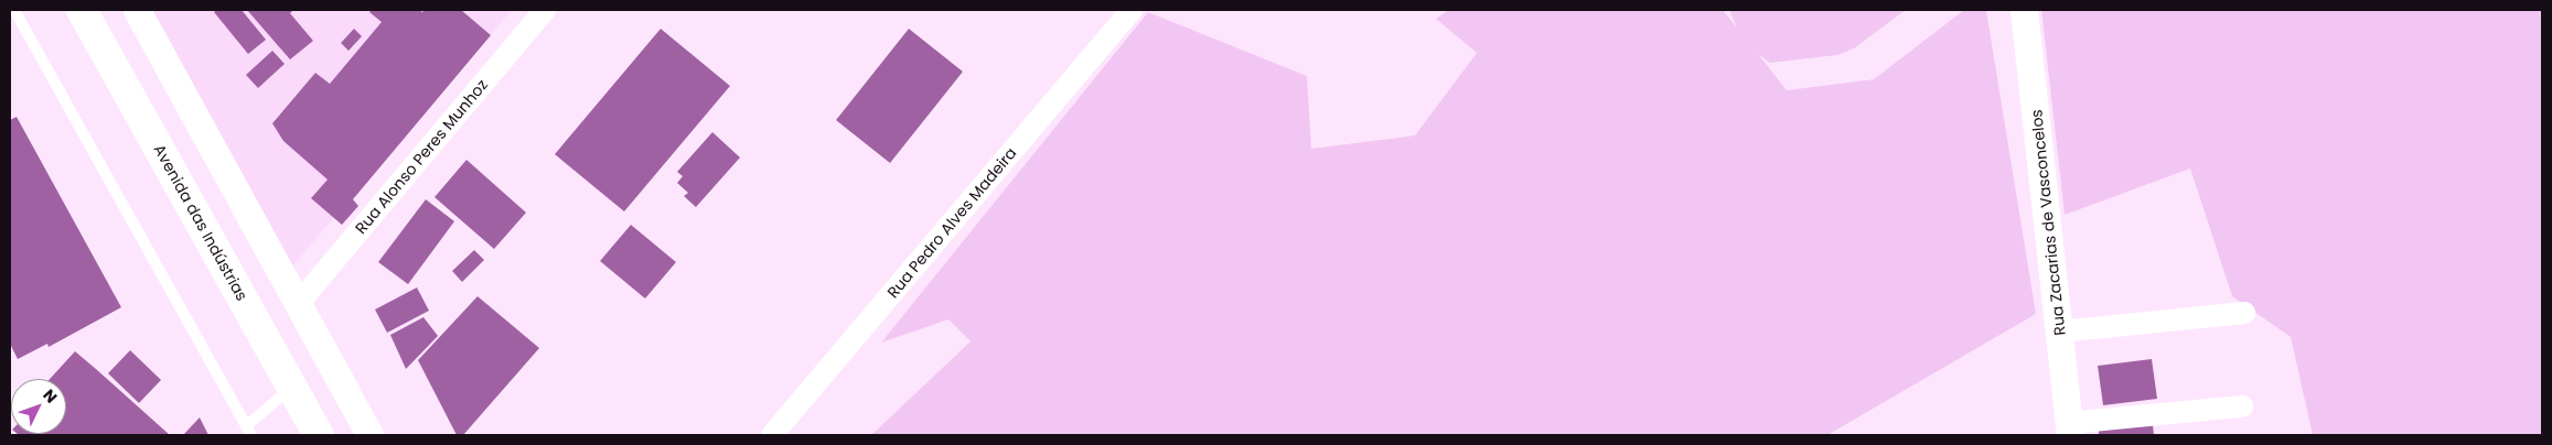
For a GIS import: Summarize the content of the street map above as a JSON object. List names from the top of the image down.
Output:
{
  "streets": {
    "main road": ["Avenida das Indústrias"],
    "street": ["Rua Alonso Peres Munhoz", "Rua Pedro Alves Madeira", "Rua Zacarias de Vasconcelos"]
  },
  "north": "top right"
}
